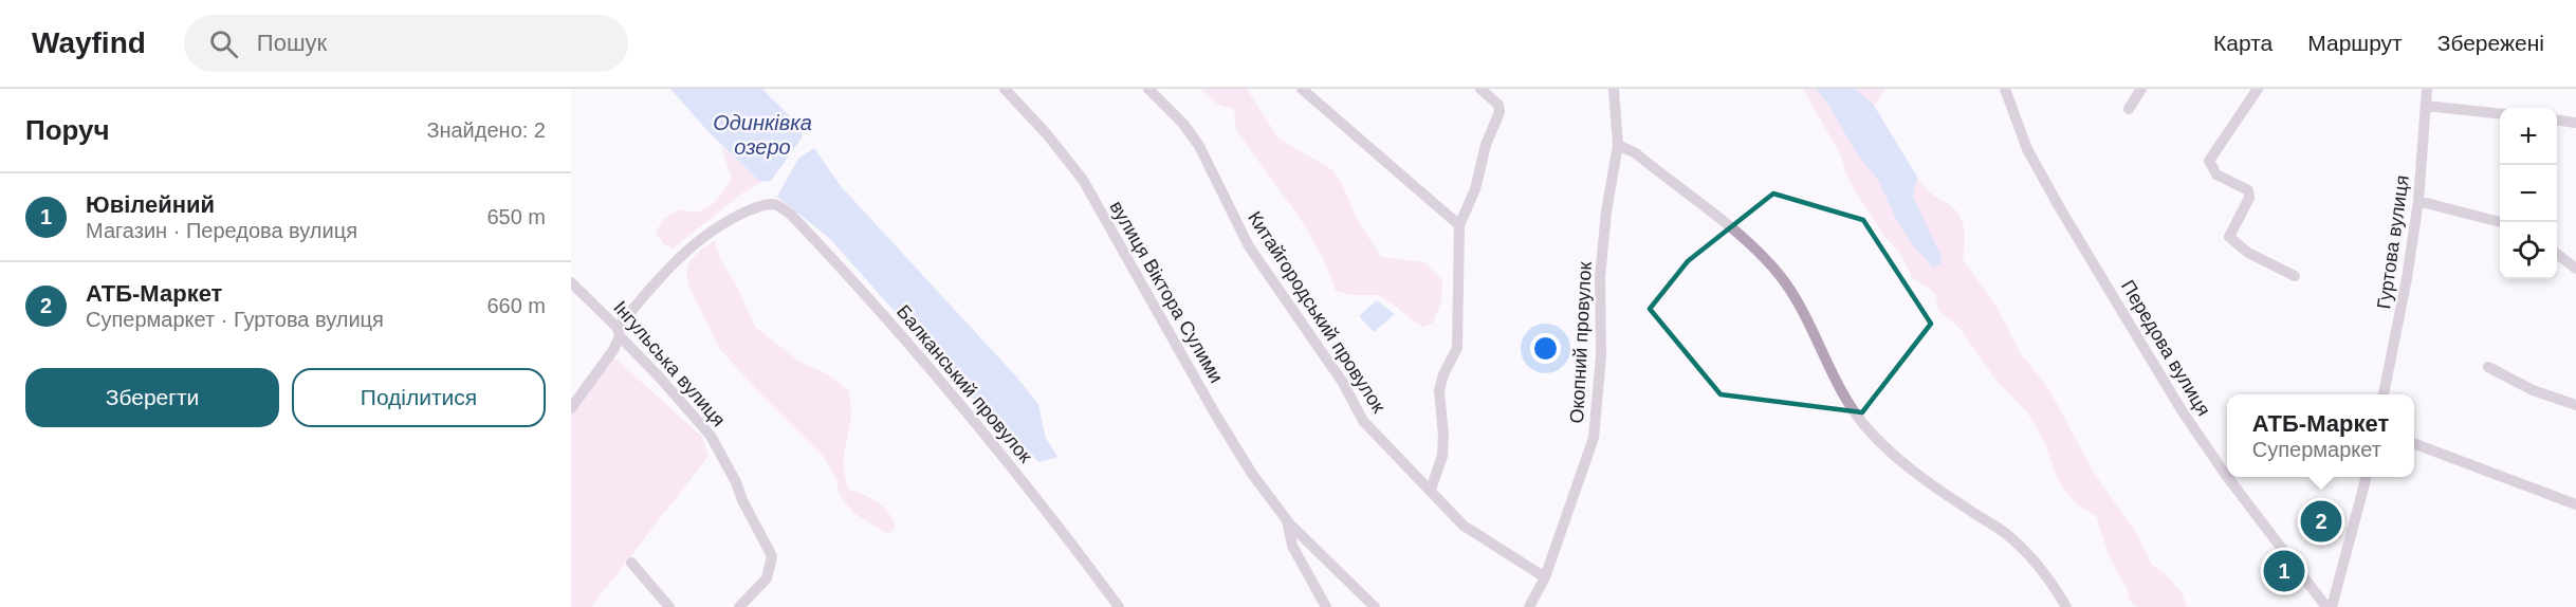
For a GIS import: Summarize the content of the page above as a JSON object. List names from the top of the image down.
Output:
{
  "streets": {
    "street": [
      "Гуртова вулиця",
      "вулиця Віктора Сулими",
      "Китайгородський провулок",
      "Окопний провулок",
      "Передова вулиця",
      "Інгульська вулиця",
      "Балканський провулок"
    ]
  },
  "crossings": [
    ["Китайгородський провулок", "Окопний провулок"],
    ["Інгульська вулиця", "Балканський провулок"]
  ],
  "water": ["Одинківка озеро"],
  "page": {
    "header": "Wayfind",
    "search": "Пошук",
    "nav": ["Карта", "Маршрут", "Збережені"],
    "heading": ["Поруч", "Знайдено: 2"],
    "map_buttons": ["+", "−"],
    "list": [
      {
        "mark": "1",
        "name": "Ювілейний",
        "note": "Магазин · Передова вулиця",
        "value": "650 m"
      },
      {
        "mark": "2",
        "name": "АТБ-Маркет",
        "note": "Супермаркет · Гуртова вулиця",
        "value": "660 m"
      }
    ],
    "buttons": ["Зберегти", "Поділитися"],
    "popup": ["АТБ-Маркет", "Супермаркет"],
    "pins": ["2", "1"]
  }
}
